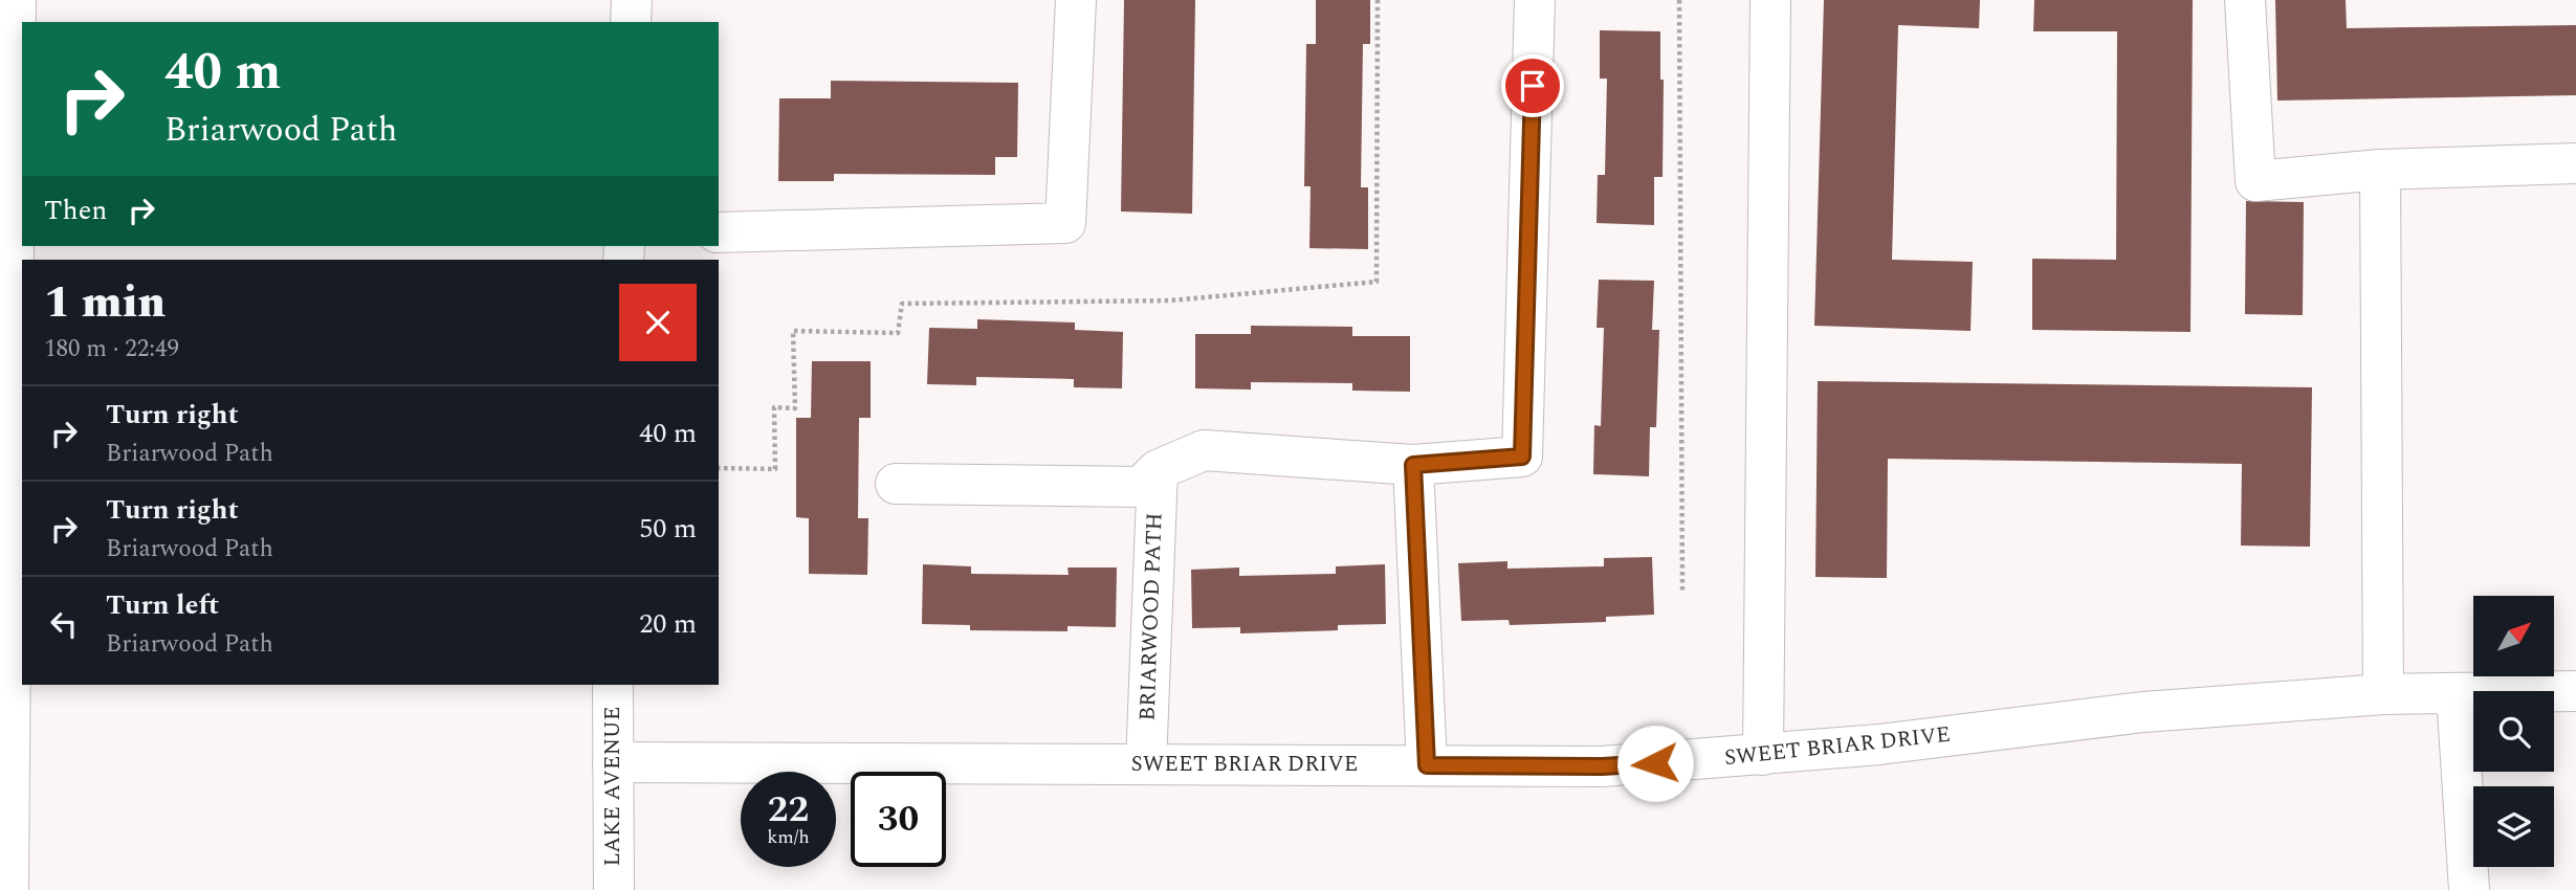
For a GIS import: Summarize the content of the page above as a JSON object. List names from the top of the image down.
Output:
{
  "streets": {
    "street": ["BRIARWOOD PATH", "SWEET BRIAR DRIVE", "LAKE AVENUE"]
  },
  "crossings": [
    ["BRIARWOOD PATH", "SWEET BRIAR DRIVE"],
    ["SWEET BRIAR DRIVE", "LAKE AVENUE"]
  ],
  "north": "top right",
  "page": {
    "turn": ["40 m", "Briarwood Path"],
    "then": "Then",
    "heading": ["1 min", "180 m · 22:49"],
    "list": [
      {
        "name": "Turn right",
        "note": "Briarwood Path",
        "value": "40 m"
      },
      {
        "name": "Turn right",
        "note": "Briarwood Path",
        "value": "50 m"
      },
      {
        "name": "Turn left",
        "note": "Briarwood Path",
        "value": "20 m"
      }
    ],
    "speed": "22 km/h",
    "limit": "30"
  }
}
